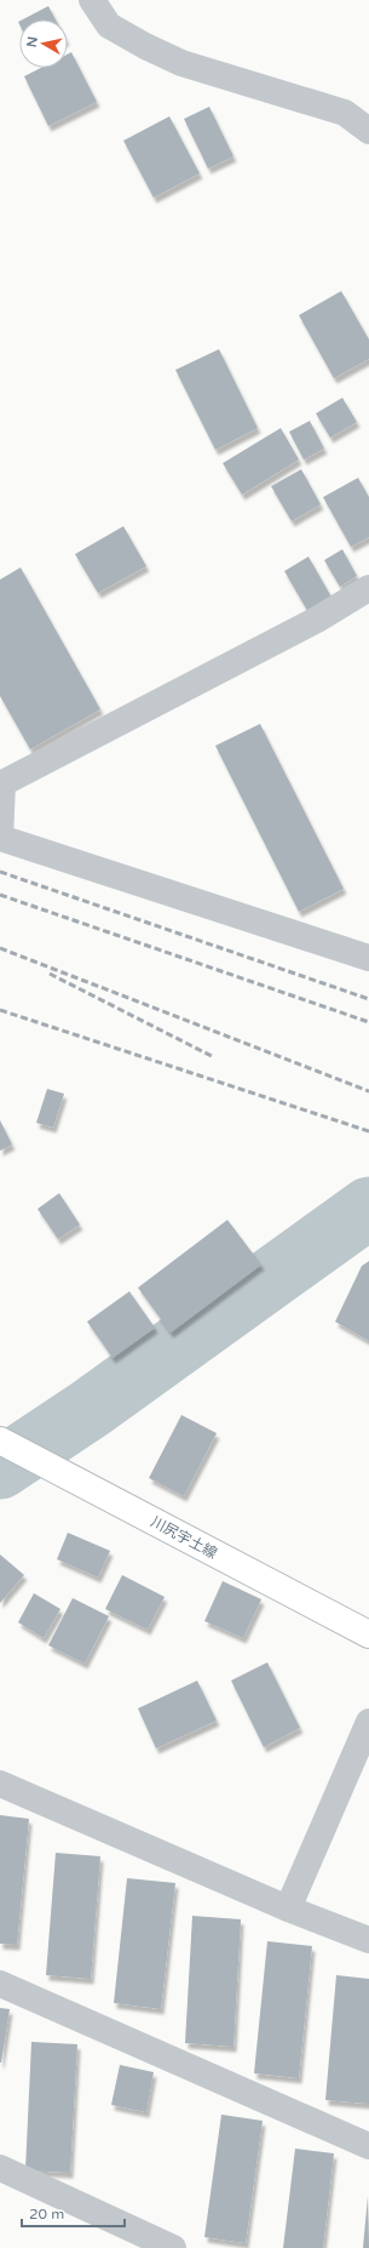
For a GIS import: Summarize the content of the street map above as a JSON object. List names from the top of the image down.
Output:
{
  "streets": {
    "main road": ["川尻宇土線"]
  },
  "scale_bar": "20 m",
  "north": "left"
}
